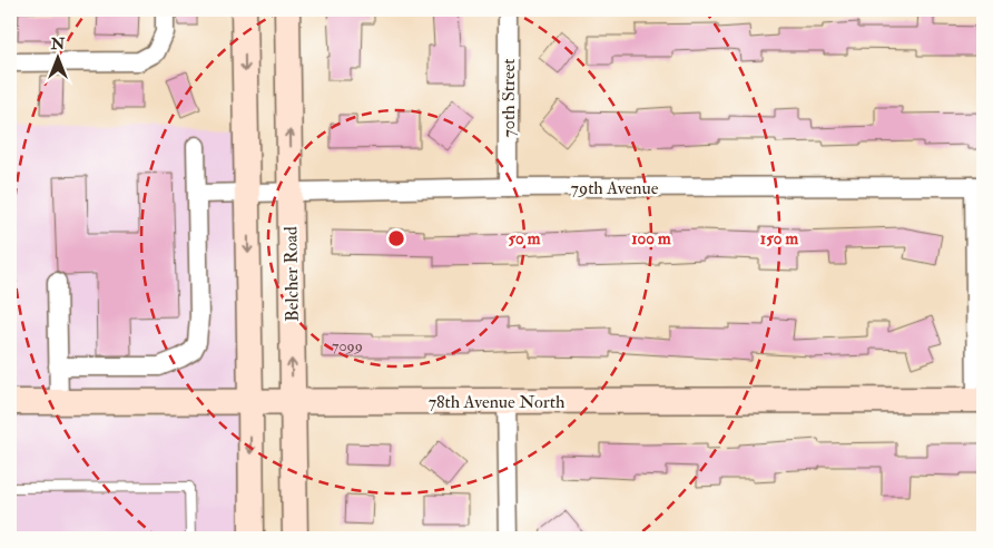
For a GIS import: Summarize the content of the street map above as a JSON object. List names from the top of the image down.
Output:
{
  "streets": {
    "main road": ["Belcher Road", "78th Avenue North"],
    "street": ["70th Street", "79th Avenue"]
  },
  "crossings": [
    ["70th Street", "79th Avenue"],
    ["79th Avenue", "Belcher Road"],
    ["Belcher Road", "78th Avenue North"]
  ],
  "house_numbers": ["7099"],
  "north": "top",
  "rings": ["50 m", "100 m", "150 m"]
}
